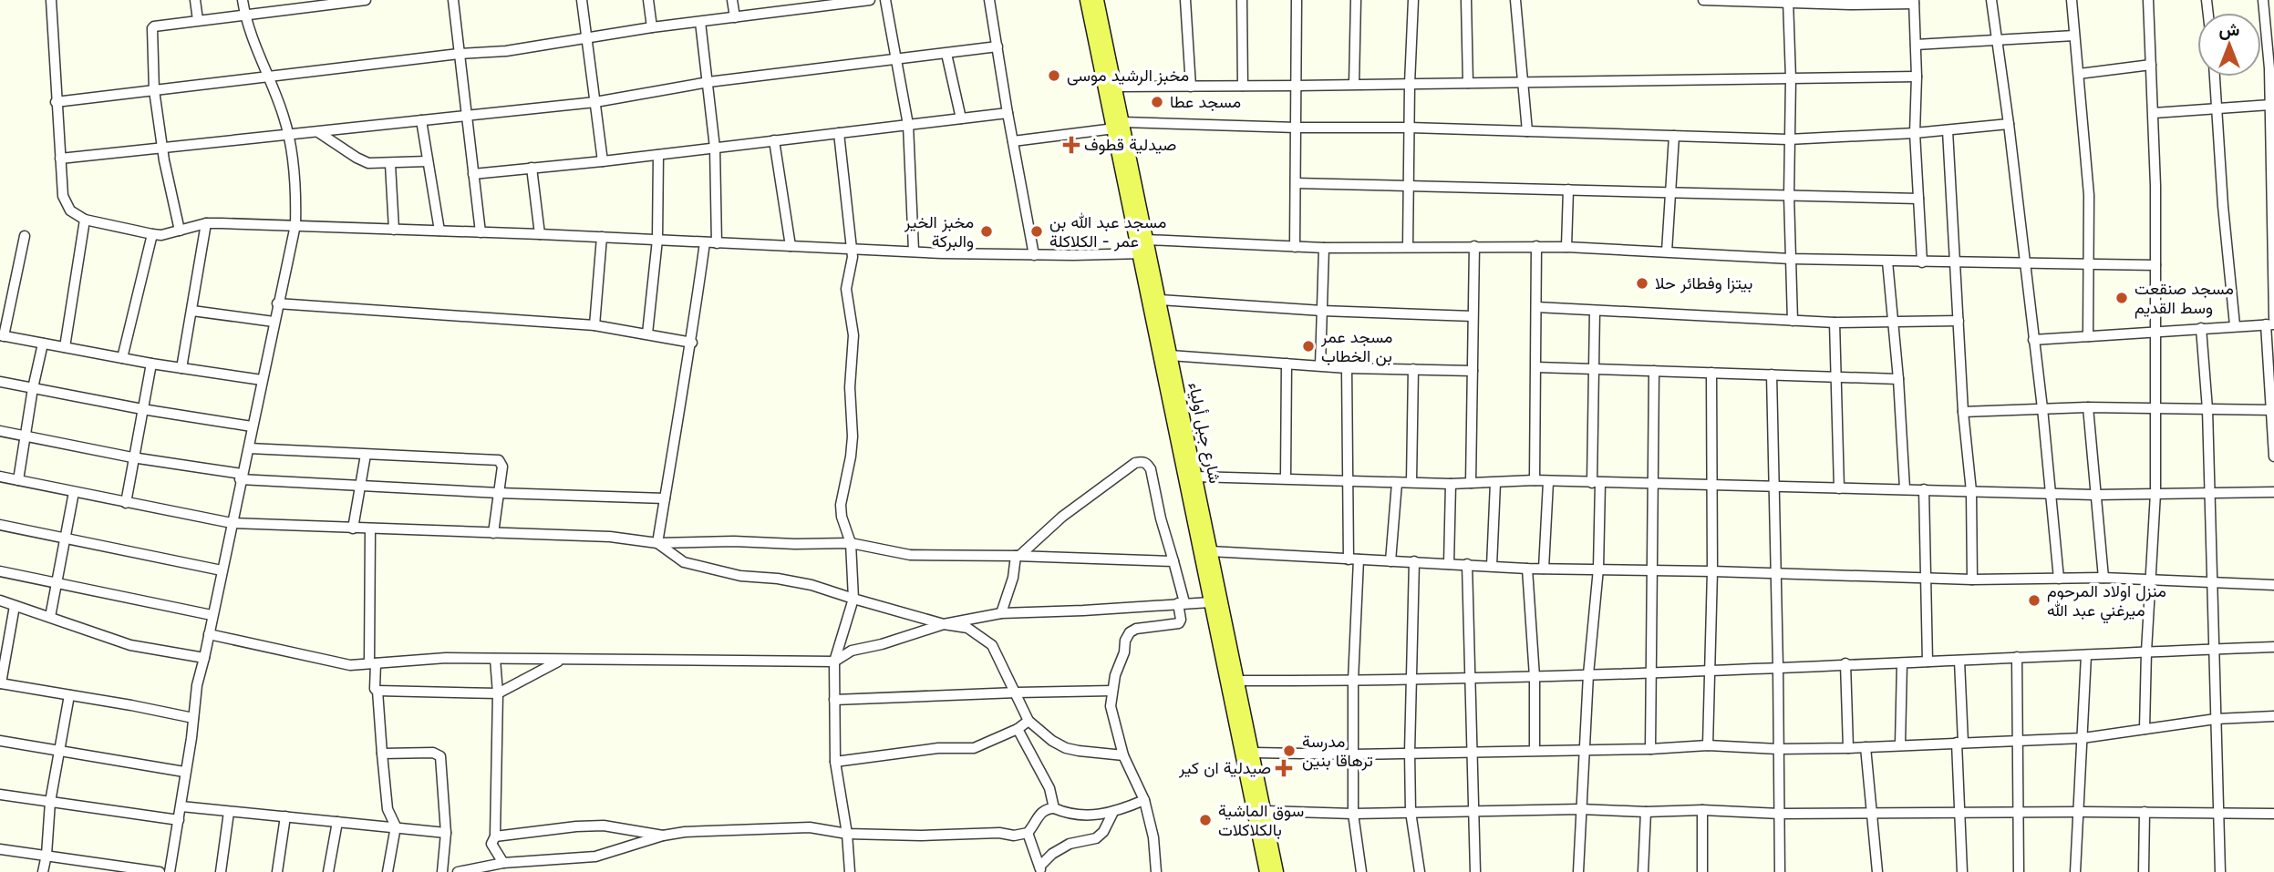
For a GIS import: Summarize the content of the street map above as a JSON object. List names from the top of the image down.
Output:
{
  "streets": {
    "main road": ["شارع جبل أولياء"]
  },
  "places": {
    "other": [
      "مخبز الرشيد موسى",
      "مسجد عطا",
      "مخبز الخير والبركة",
      "مسجد عبد الله بن عمر - الكلاكلة",
      "بيتزا وفطائر حلا",
      "مسجد صنقعت وسط القديم",
      "مسجد عمر بن الخطاب",
      "منزل اولاد المرحوم ميرغني عبد الله",
      "مدرسة ترهاقا بنين",
      "سوق الماشية بالكلاكلات"
    ],
    "health": ["صيدلية قطوف", "صيدلية ان كير"]
  },
  "north": "top"
}
